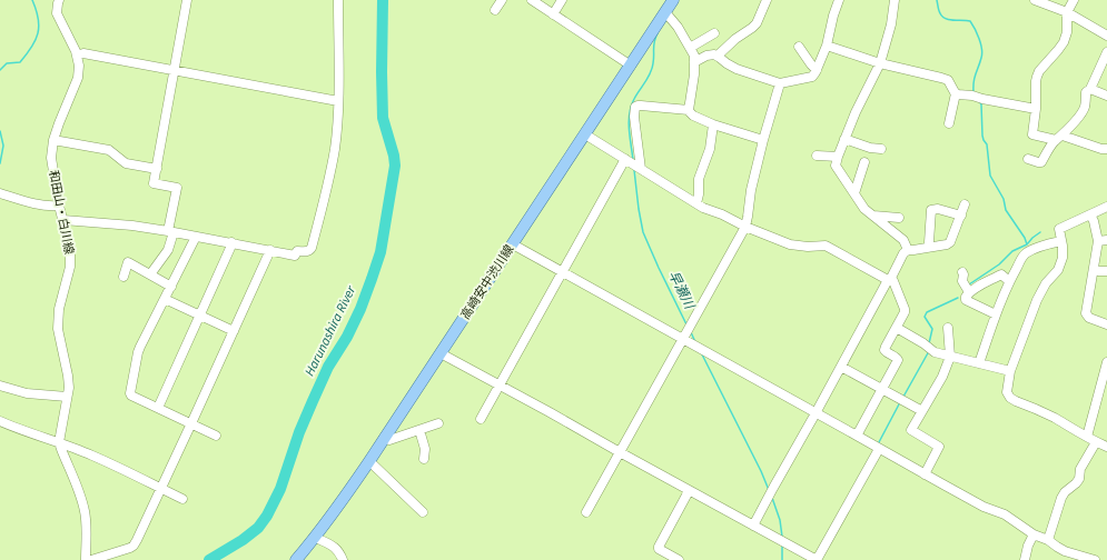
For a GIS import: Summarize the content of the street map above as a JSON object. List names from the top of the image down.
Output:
{
  "streets": {
    "main road": ["高崎安中渋川線"],
    "street": ["和田山・白川線"]
  },
  "water": ["早瀬川", "Harunashira River"]
}
